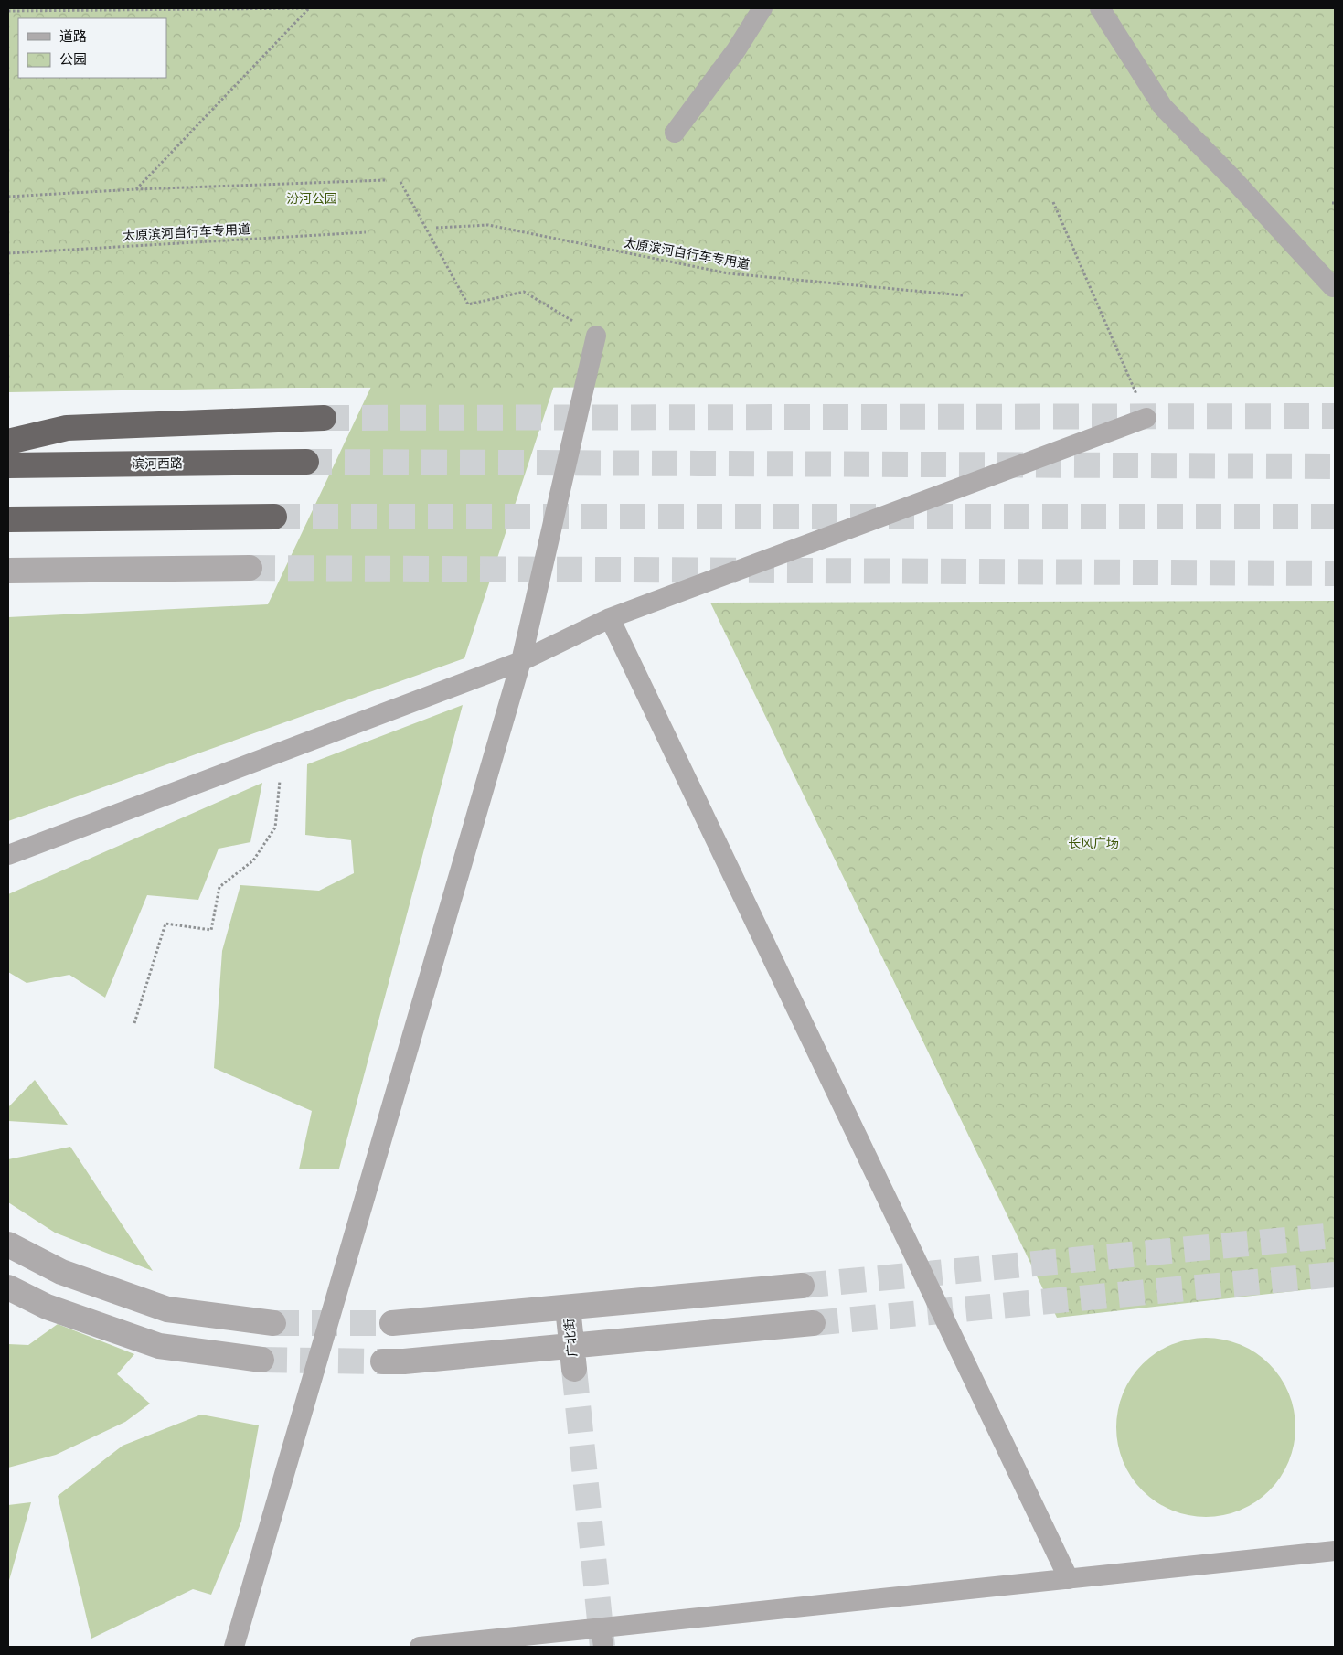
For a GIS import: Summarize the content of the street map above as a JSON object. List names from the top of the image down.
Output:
{
  "streets": {
    "highway": ["滨河西路"],
    "street": ["广北街"],
    "path": ["太原滨河自行车专用道"]
  },
  "parks": ["汾河公园", "长风广场"],
  "legend": ["道路", "公园"]
}
